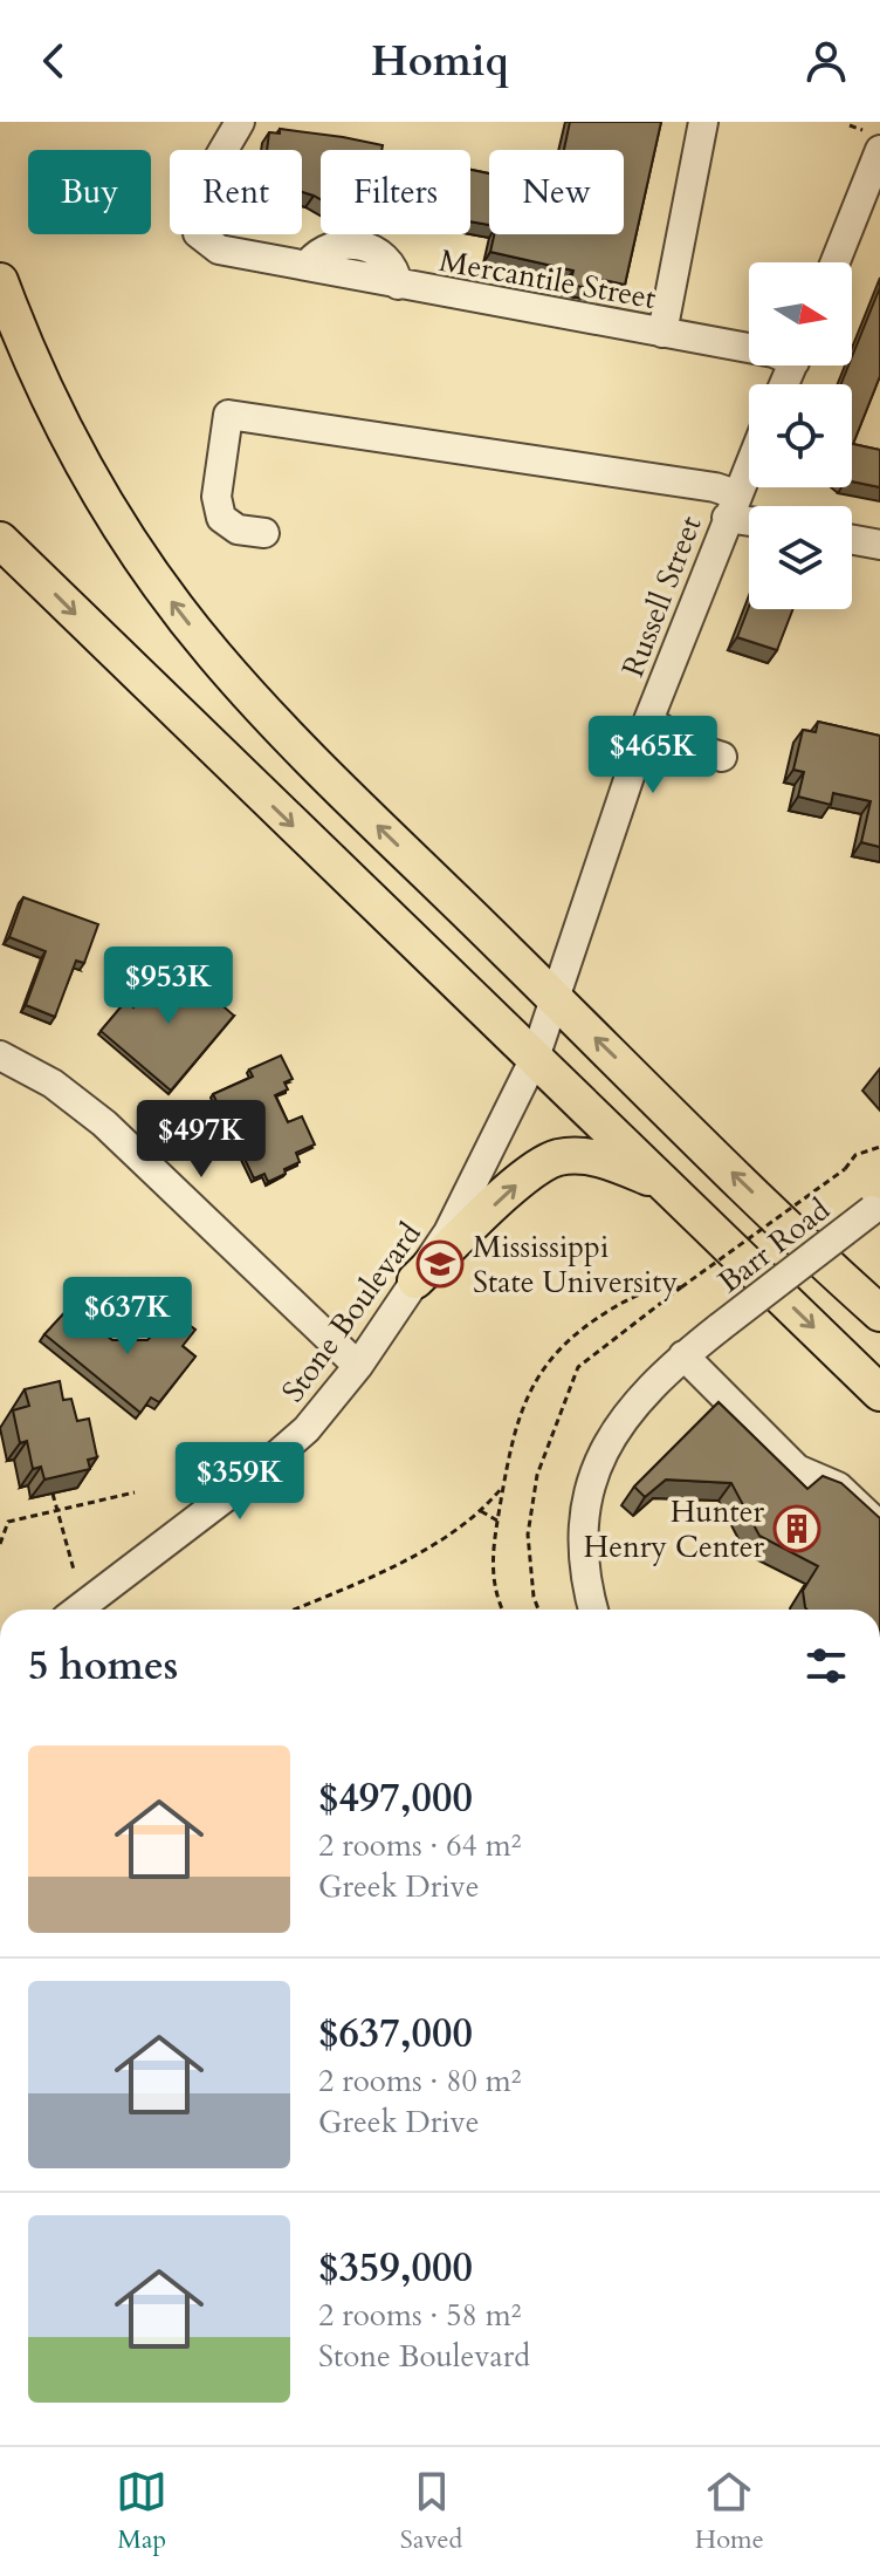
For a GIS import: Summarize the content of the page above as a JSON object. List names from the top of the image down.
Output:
{
  "streets": {
    "street": [
      "Mercantile Street",
      "Russell Street",
      "Barr Road",
      "Stone Boulevard"
    ]
  },
  "crossings": [
    ["Russell Street", "Stone Boulevard"]
  ],
  "places": {
    "school or university": ["Mississippi State University"],
    "building": ["Hunter Henry Center"]
  },
  "north": "right",
  "page": {
    "header": "Homiq",
    "chip": [
      "Buy",
      "Rent",
      "Filters",
      "New"
    ],
    "price": [
      "$465K",
      "$953K",
      "$497K",
      "$637K",
      "$359K"
    ],
    "heading": "5 homes",
    "list": [
      {
        "name": "$497,000",
        "note": "2 rooms · 64 m² · Greek Drive"
      },
      {
        "name": "$637,000",
        "note": "2 rooms · 80 m² · Greek Drive"
      },
      {
        "name": "$359,000",
        "note": "2 rooms · 58 m² · Stone Boulevard"
      }
    ],
    "tabs": ["Map", "Saved", "Home"]
  }
}
